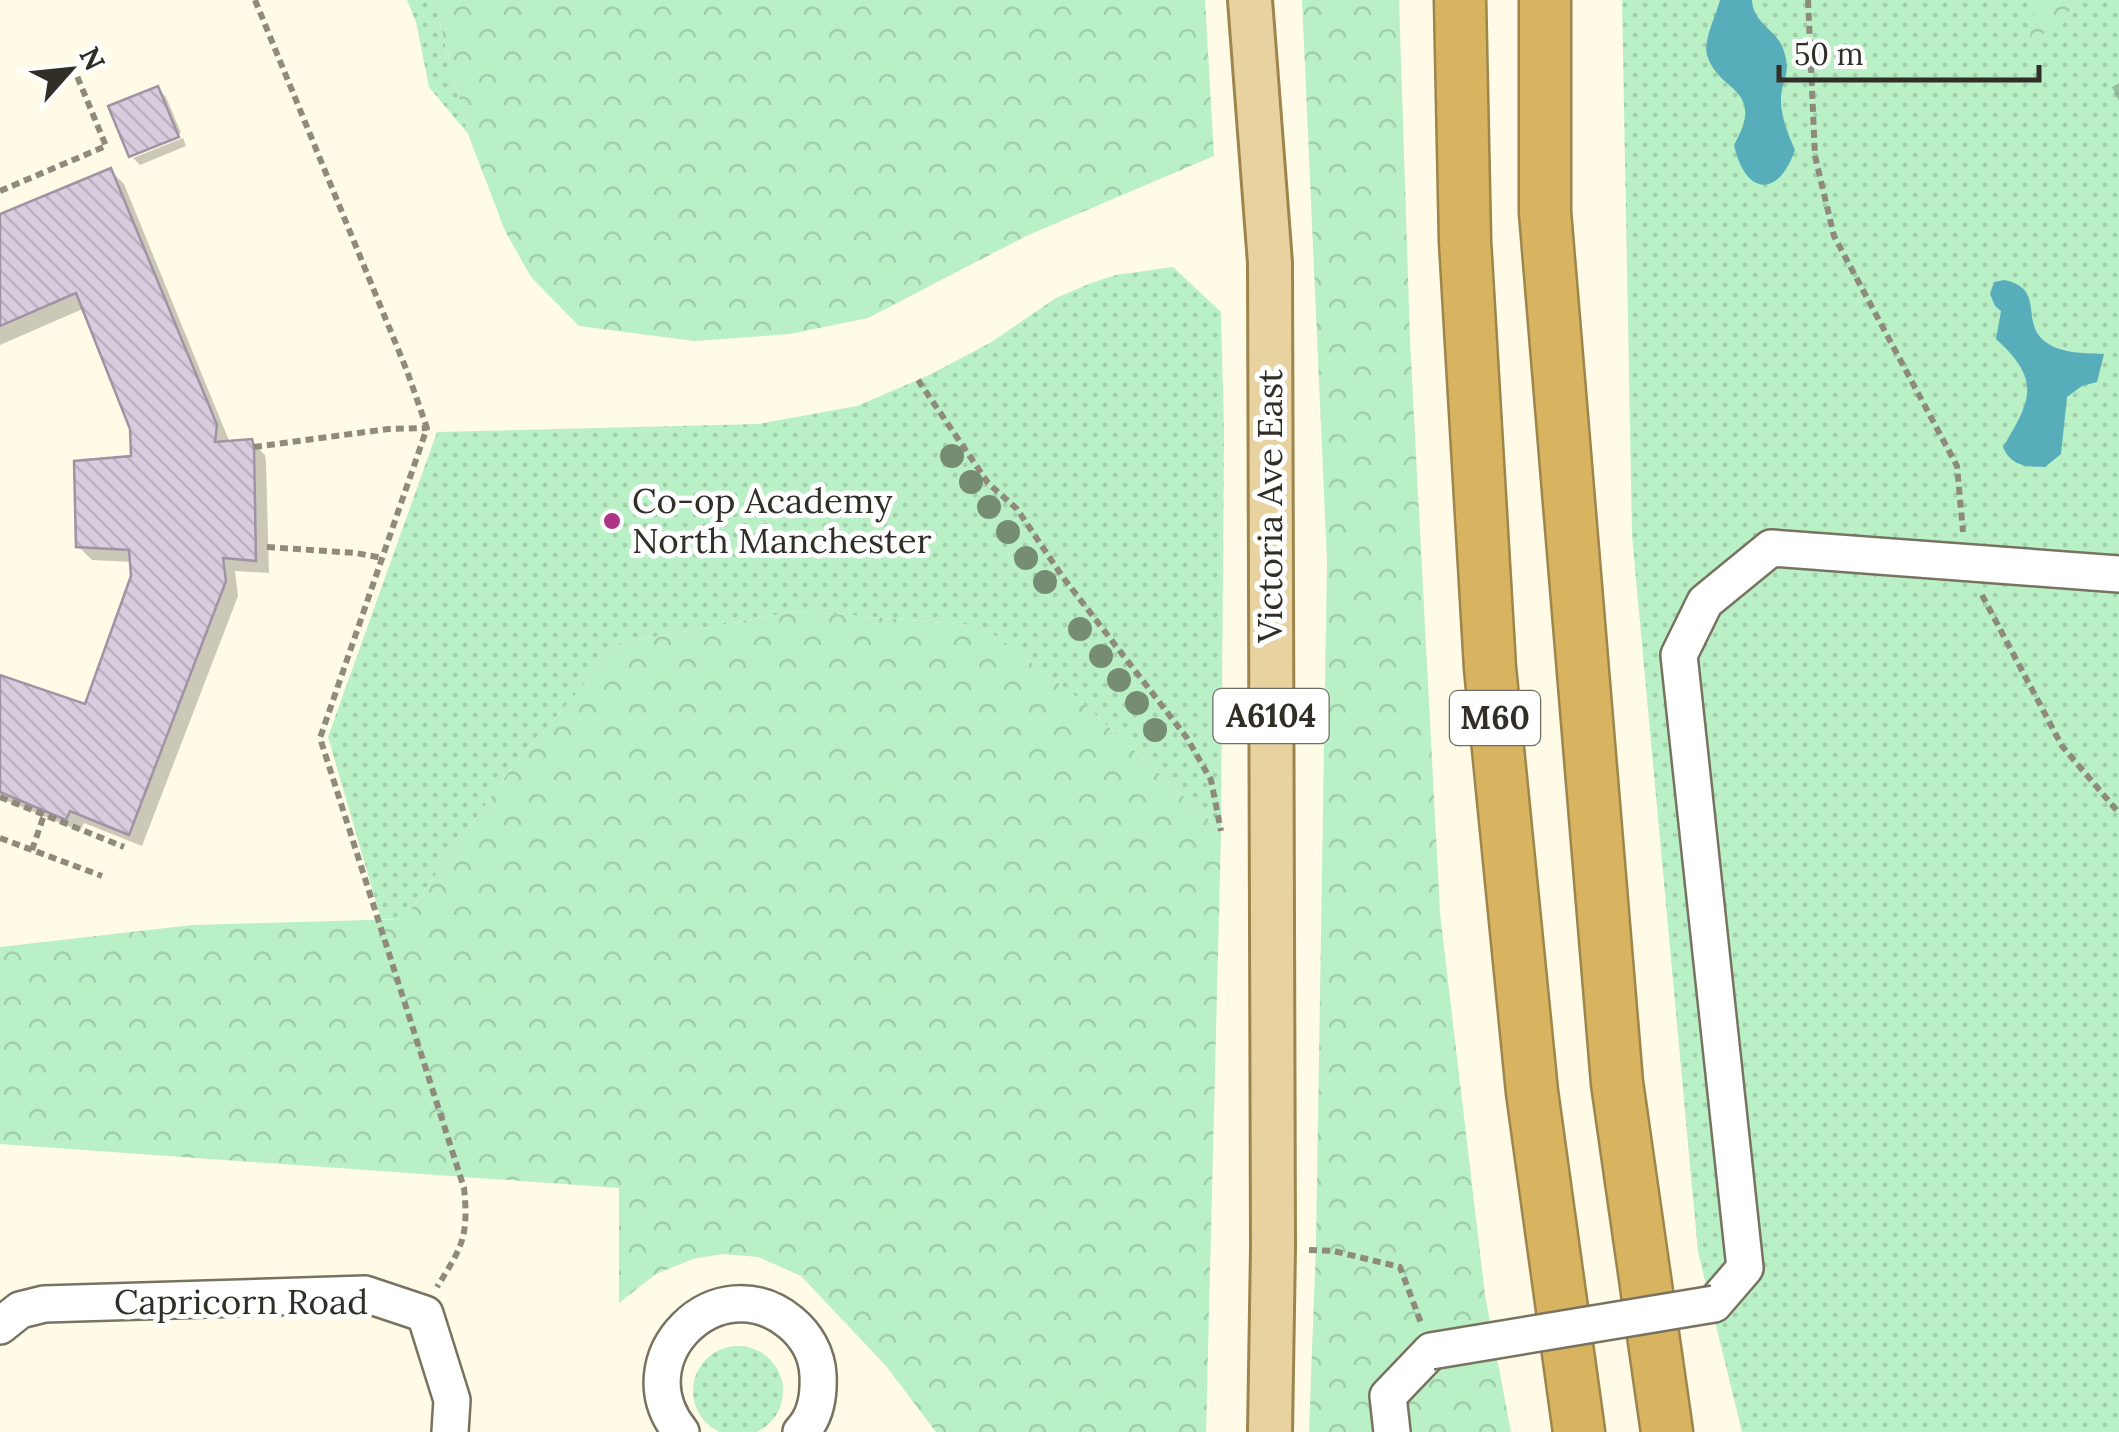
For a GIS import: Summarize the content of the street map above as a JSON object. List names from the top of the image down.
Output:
{
  "streets": {
    "highway": ["M60"],
    "main road": ["Victoria Ave East", "A6104"],
    "street": ["Capricorn Road"]
  },
  "places": ["Co-op Academy North Manchester"],
  "scale_bar": "50 m",
  "north": "top right"
}
